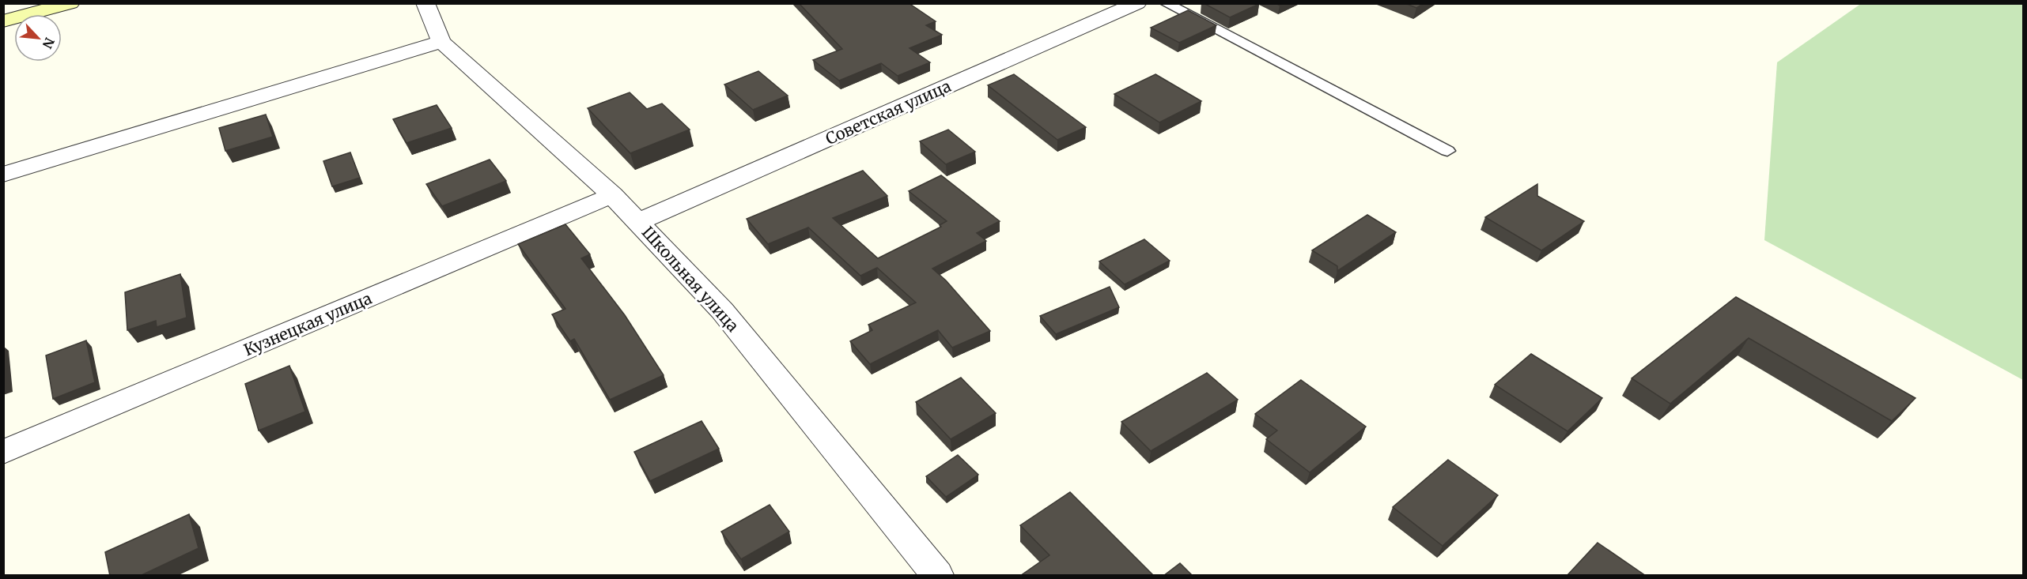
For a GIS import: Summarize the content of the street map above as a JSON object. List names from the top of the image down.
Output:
{
  "streets": {
    "street": ["Советская улица", "Школьная улица", "Кузнецкая улица"]
  },
  "crossings": [
    ["Советская улица", "Школьная улица"],
    ["Школьная улица", "Кузнецкая улица"]
  ],
  "north": "bottom right"
}
